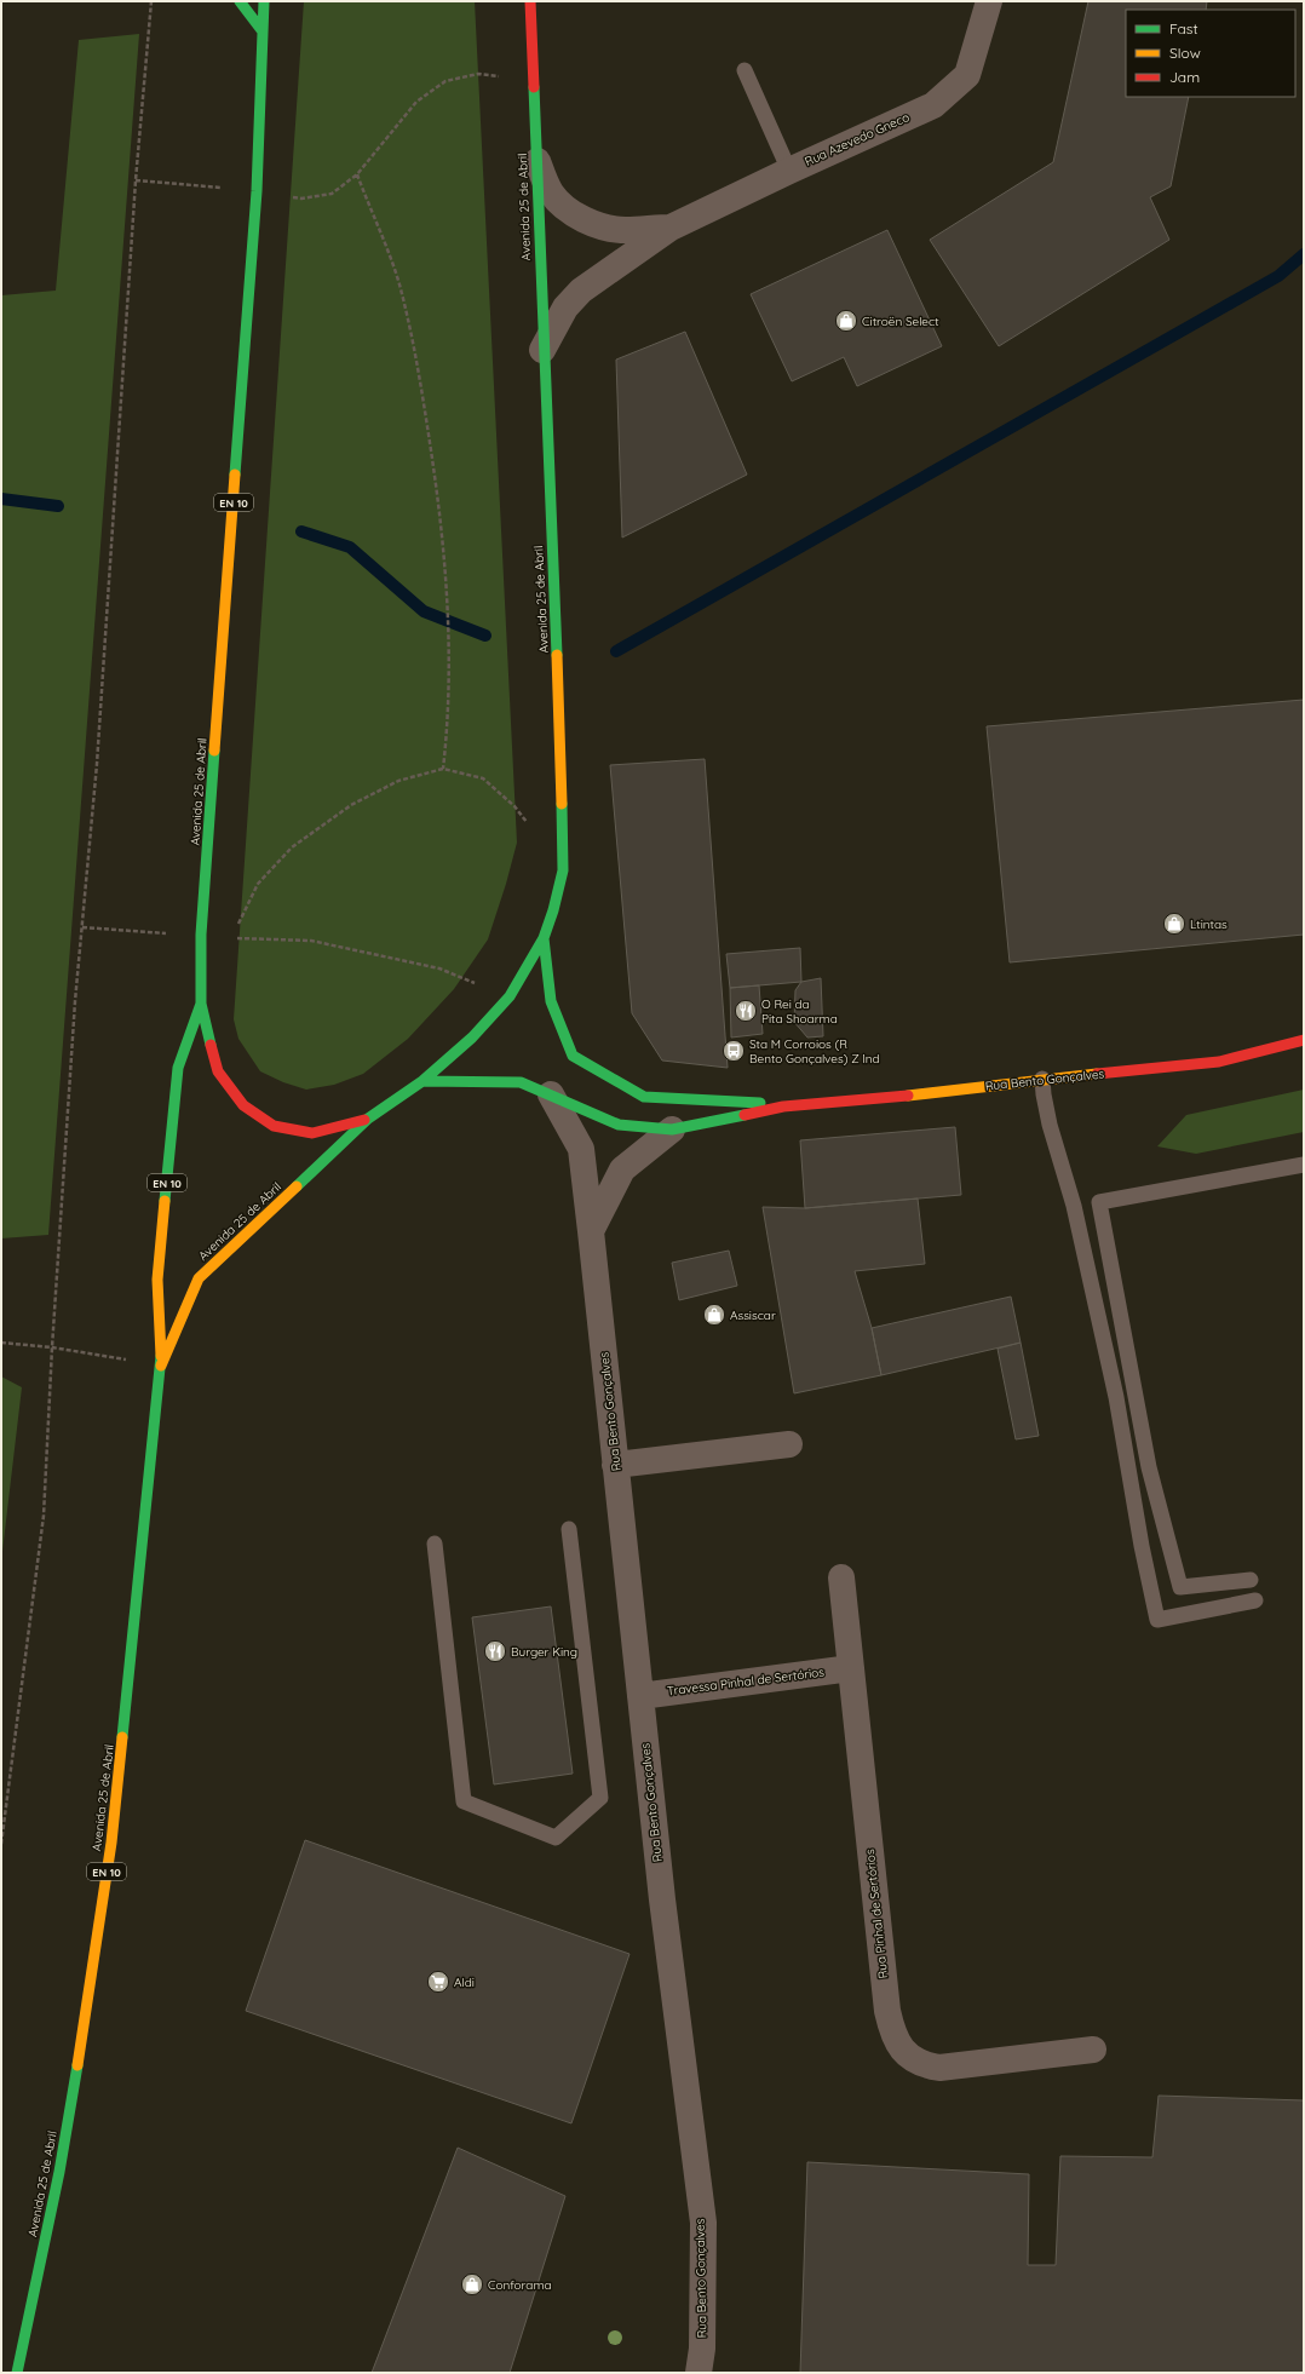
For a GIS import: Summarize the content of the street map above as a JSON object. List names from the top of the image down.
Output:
{
  "streets": {
    "main road": ["Avenida 25 de Abril", "EN 10", "Rua Bento Gonçalves"],
    "street": ["Rua Azevedo Gneco", "Travessa Pinhal de Sertórios", "Rua Pinhal de Sertórios"]
  },
  "crossings": [
    ["Rua Azevedo Gneco", "Avenida 25 de Abril"],
    ["Rua Bento Gonçalves", "Travessa Pinhal de Sertórios"],
    ["Travessa Pinhal de Sertórios", "Rua Pinhal de Sertórios"]
  ],
  "places": {
    "shop": [
      "Citroën Select",
      "Ltintas",
      "Assiscar",
      "Conforama"
    ],
    "restaurant": ["O Rei da Pita Shoarma", "Burger King"],
    "bus stop": ["Sta M Corroios (R Bento Gonçalves) Z Ind"],
    "supermarket": ["Aldi"]
  },
  "legend": ["Fast", "Slow", "Jam"]
}
